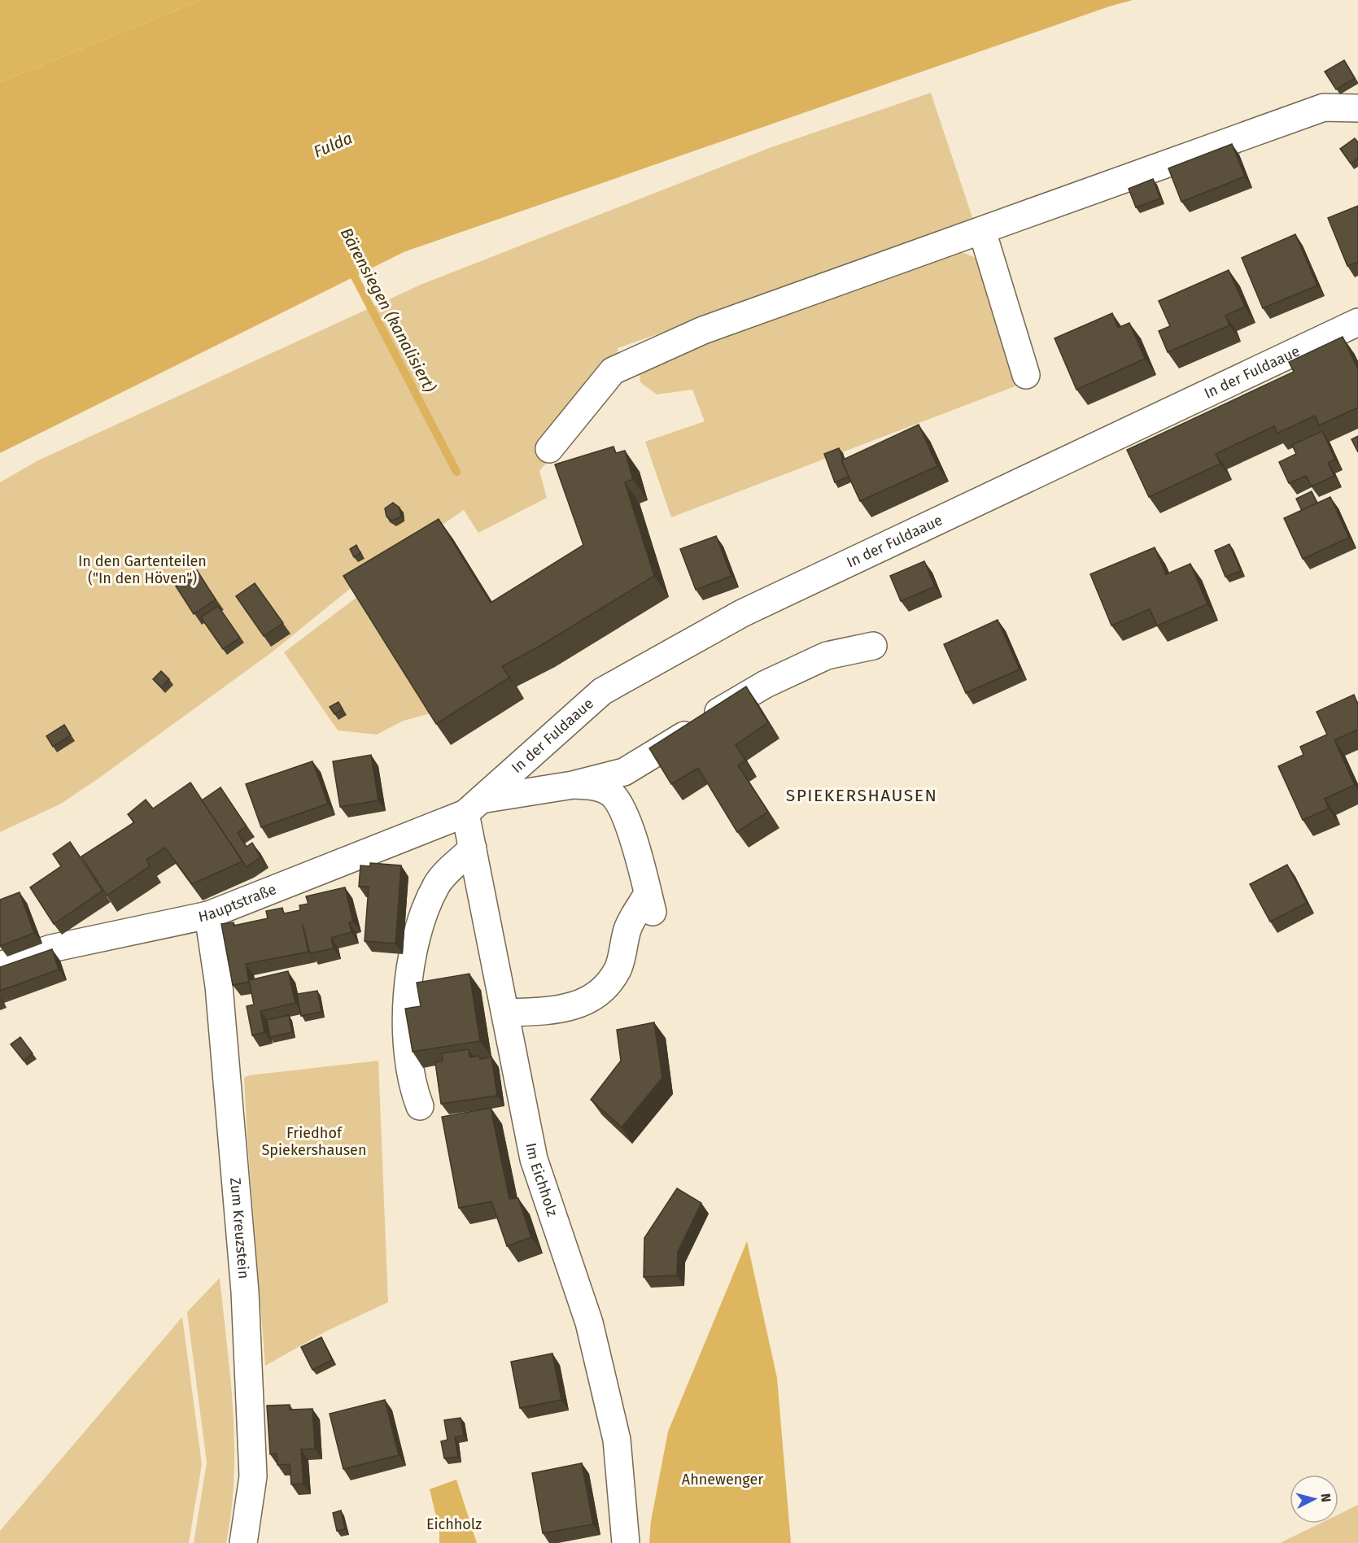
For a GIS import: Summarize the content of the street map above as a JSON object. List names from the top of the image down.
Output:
{
  "streets": {
    "street": [
      "In der Fuldaaue",
      "Hauptstraße",
      "Im Eichholz",
      "Zum Kreuzstein"
    ]
  },
  "crossings": [
    ["In der Fuldaaue", "Hauptstraße"],
    ["In der Fuldaaue", "Im Eichholz"],
    ["Hauptstraße", "Im Eichholz"],
    ["Hauptstraße", "Zum Kreuzstein"]
  ],
  "districts": ["SPIEKERSHAUSEN"],
  "water": ["Fulda", "Bärensiegen (kanalisiert)"],
  "parks": [
    "In den Gartenteilen (\"In den Höven\")",
    "Friedhof Spiekershausen",
    "Ahnewenger",
    "Eichholz"
  ],
  "north": "right"
}
